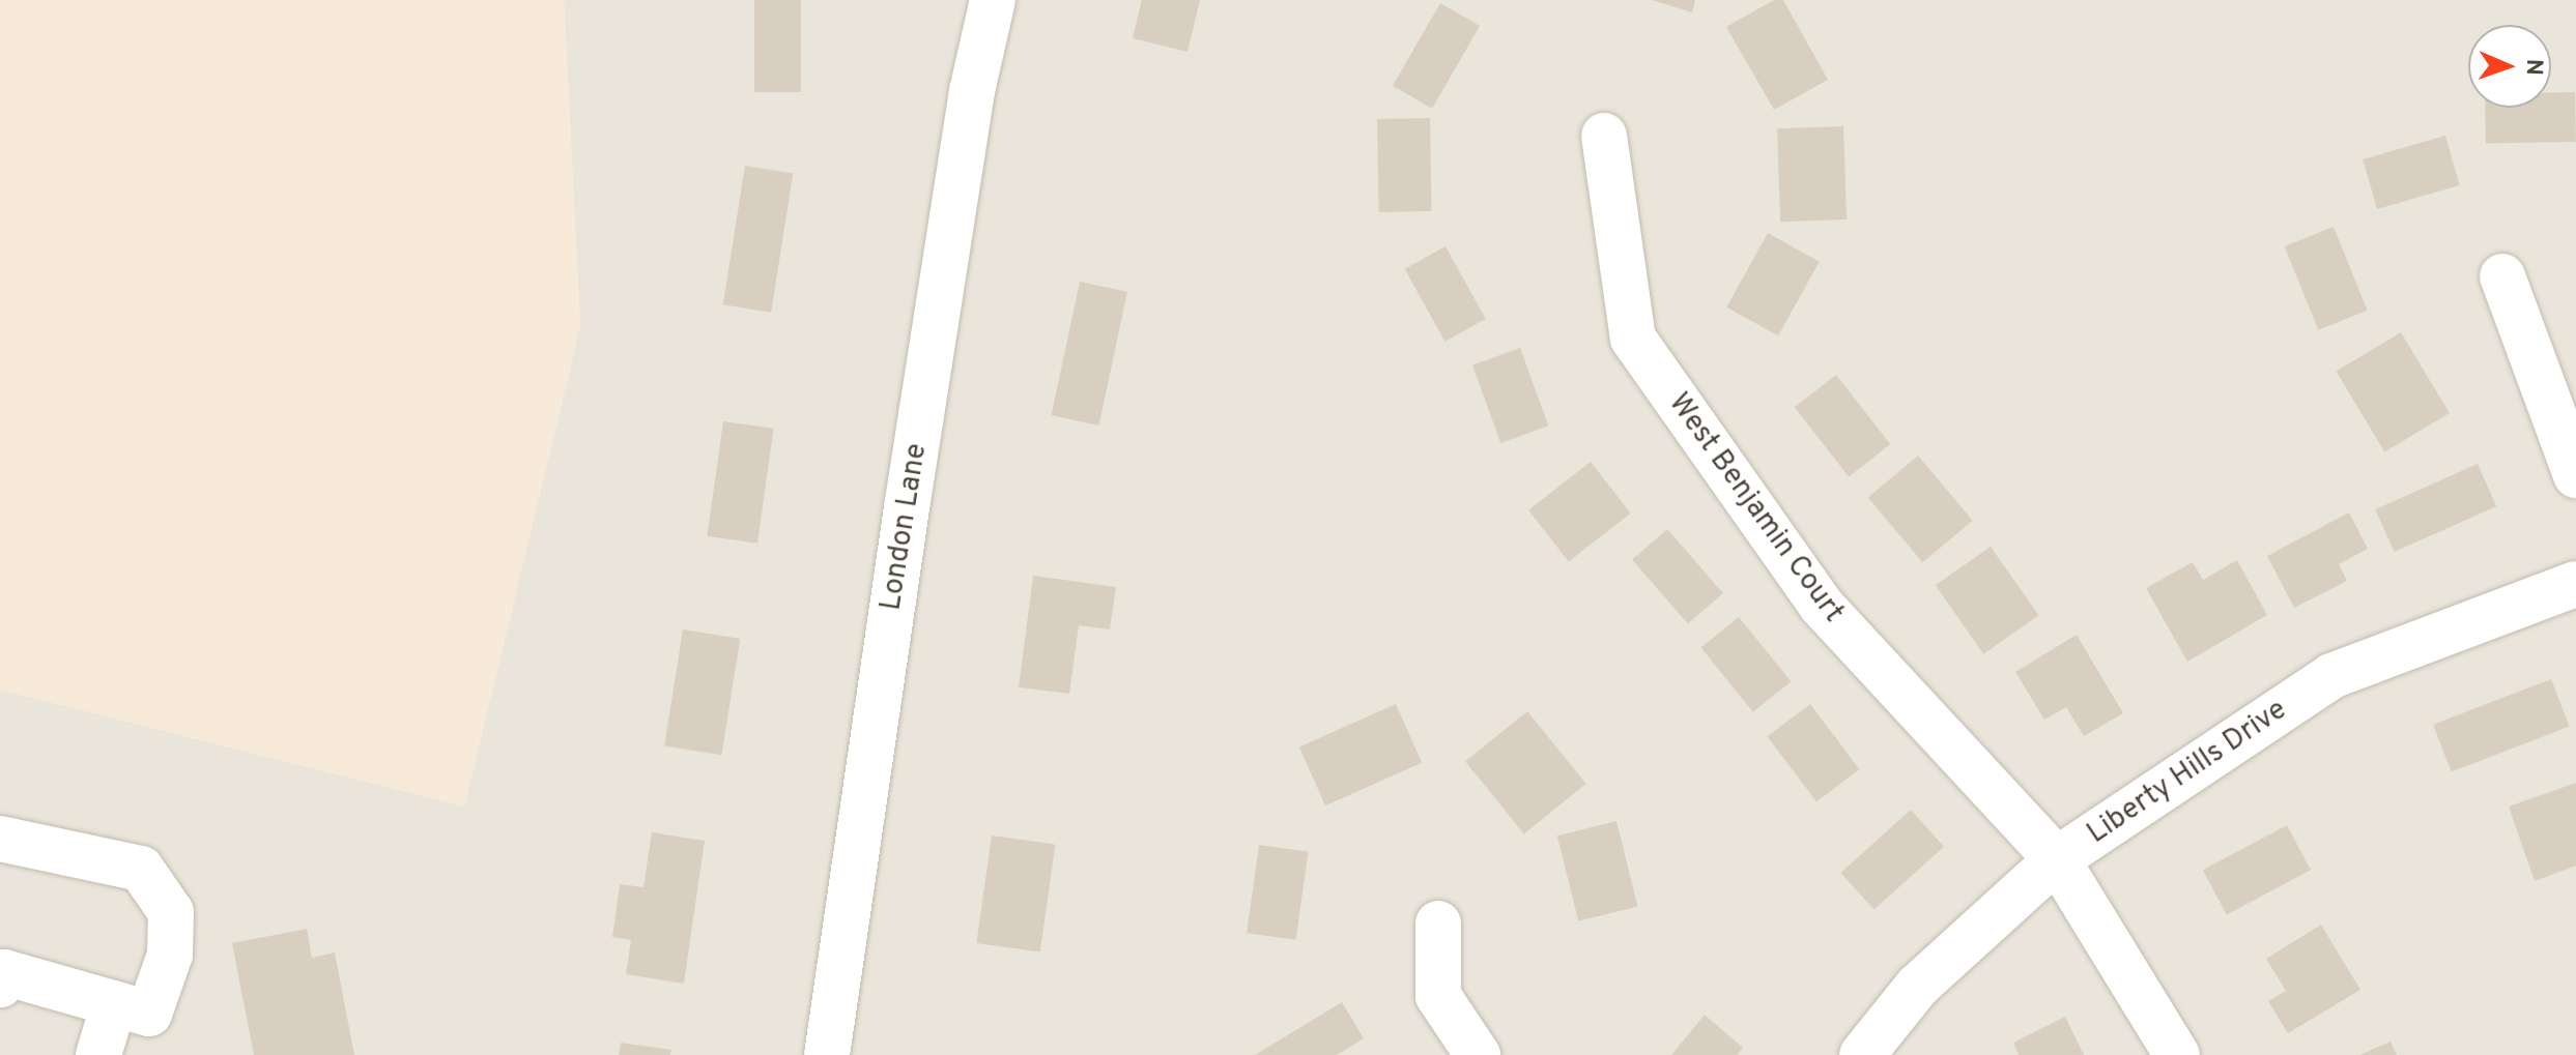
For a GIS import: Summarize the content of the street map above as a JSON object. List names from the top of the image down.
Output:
{
  "streets": {
    "street": ["West Benjamin Court", "London Lane", "Liberty Hills Drive"]
  },
  "crossings": [
    ["West Benjamin Court", "Liberty Hills Drive"]
  ],
  "north": "right"
}
